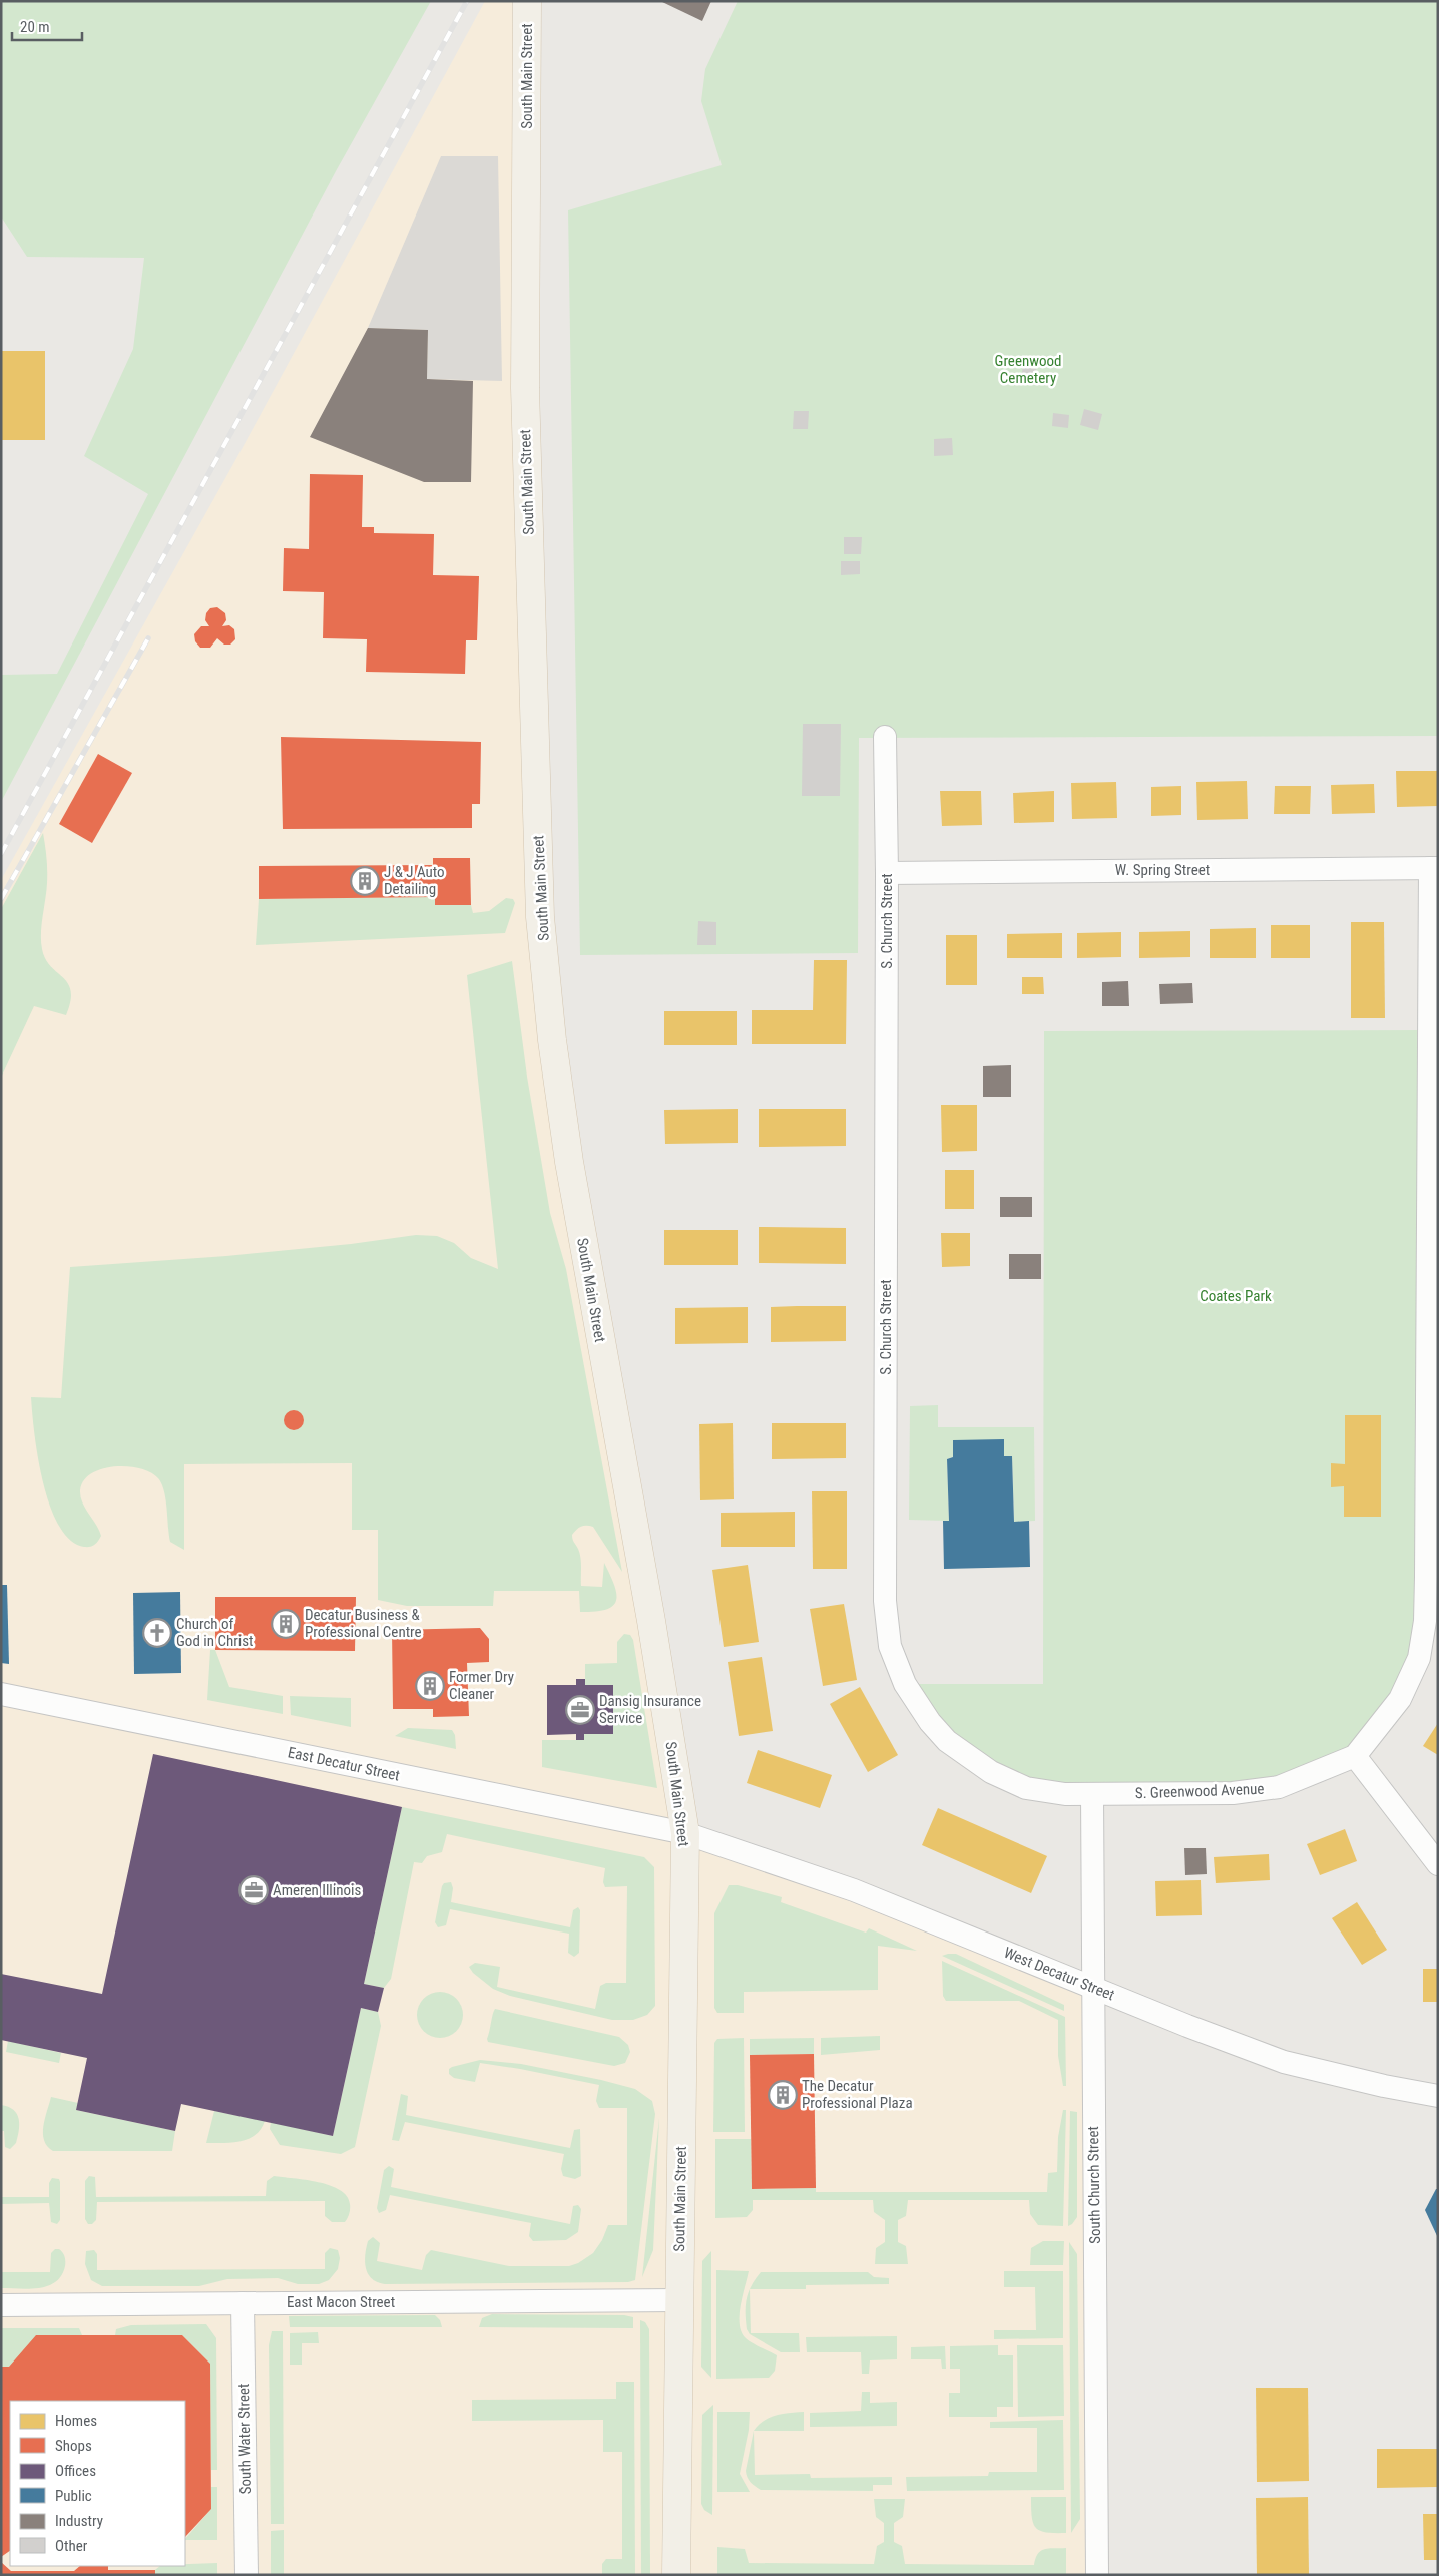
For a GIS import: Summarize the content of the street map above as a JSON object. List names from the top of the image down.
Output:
{
  "streets": {
    "main road": ["South Main Street"],
    "street": [
      "W. Spring Street",
      "S. Church Street",
      "East Decatur Street",
      "S. Greenwood Avenue",
      "West Decatur Street",
      "South Church Street",
      "East Macon Street",
      "South Water Street"
    ]
  },
  "crossings": [
    ["South Main Street", "East Decatur Street"],
    ["South Main Street", "West Decatur Street"],
    ["South Main Street", "East Macon Street"],
    ["W. Spring Street", "S. Church Street"],
    ["W. Spring Street", "S. Greenwood Avenue"],
    ["S. Church Street", "S. Greenwood Avenue"],
    ["S. Church Street", "South Church Street"],
    ["East Decatur Street", "West Decatur Street"],
    ["S. Greenwood Avenue", "South Church Street"],
    ["West Decatur Street", "South Church Street"],
    ["East Macon Street", "South Water Street"]
  ],
  "parks": ["Greenwood Cemetery", "Coates Park"],
  "places": {
    "building": [
      "J & J Auto Detailing",
      "Decatur Business & Professional Centre",
      "Former Dry Cleaner",
      "The Decatur Professional Plaza"
    ],
    "church": ["Church of God in Christ"],
    "office": ["Dansig Insurance Service", "Ameren Illinois"]
  },
  "legend": [
    "Homes",
    "Shops",
    "Offices",
    "Public",
    "Industry",
    "Other"
  ],
  "scale_bar": "20 m"
}
